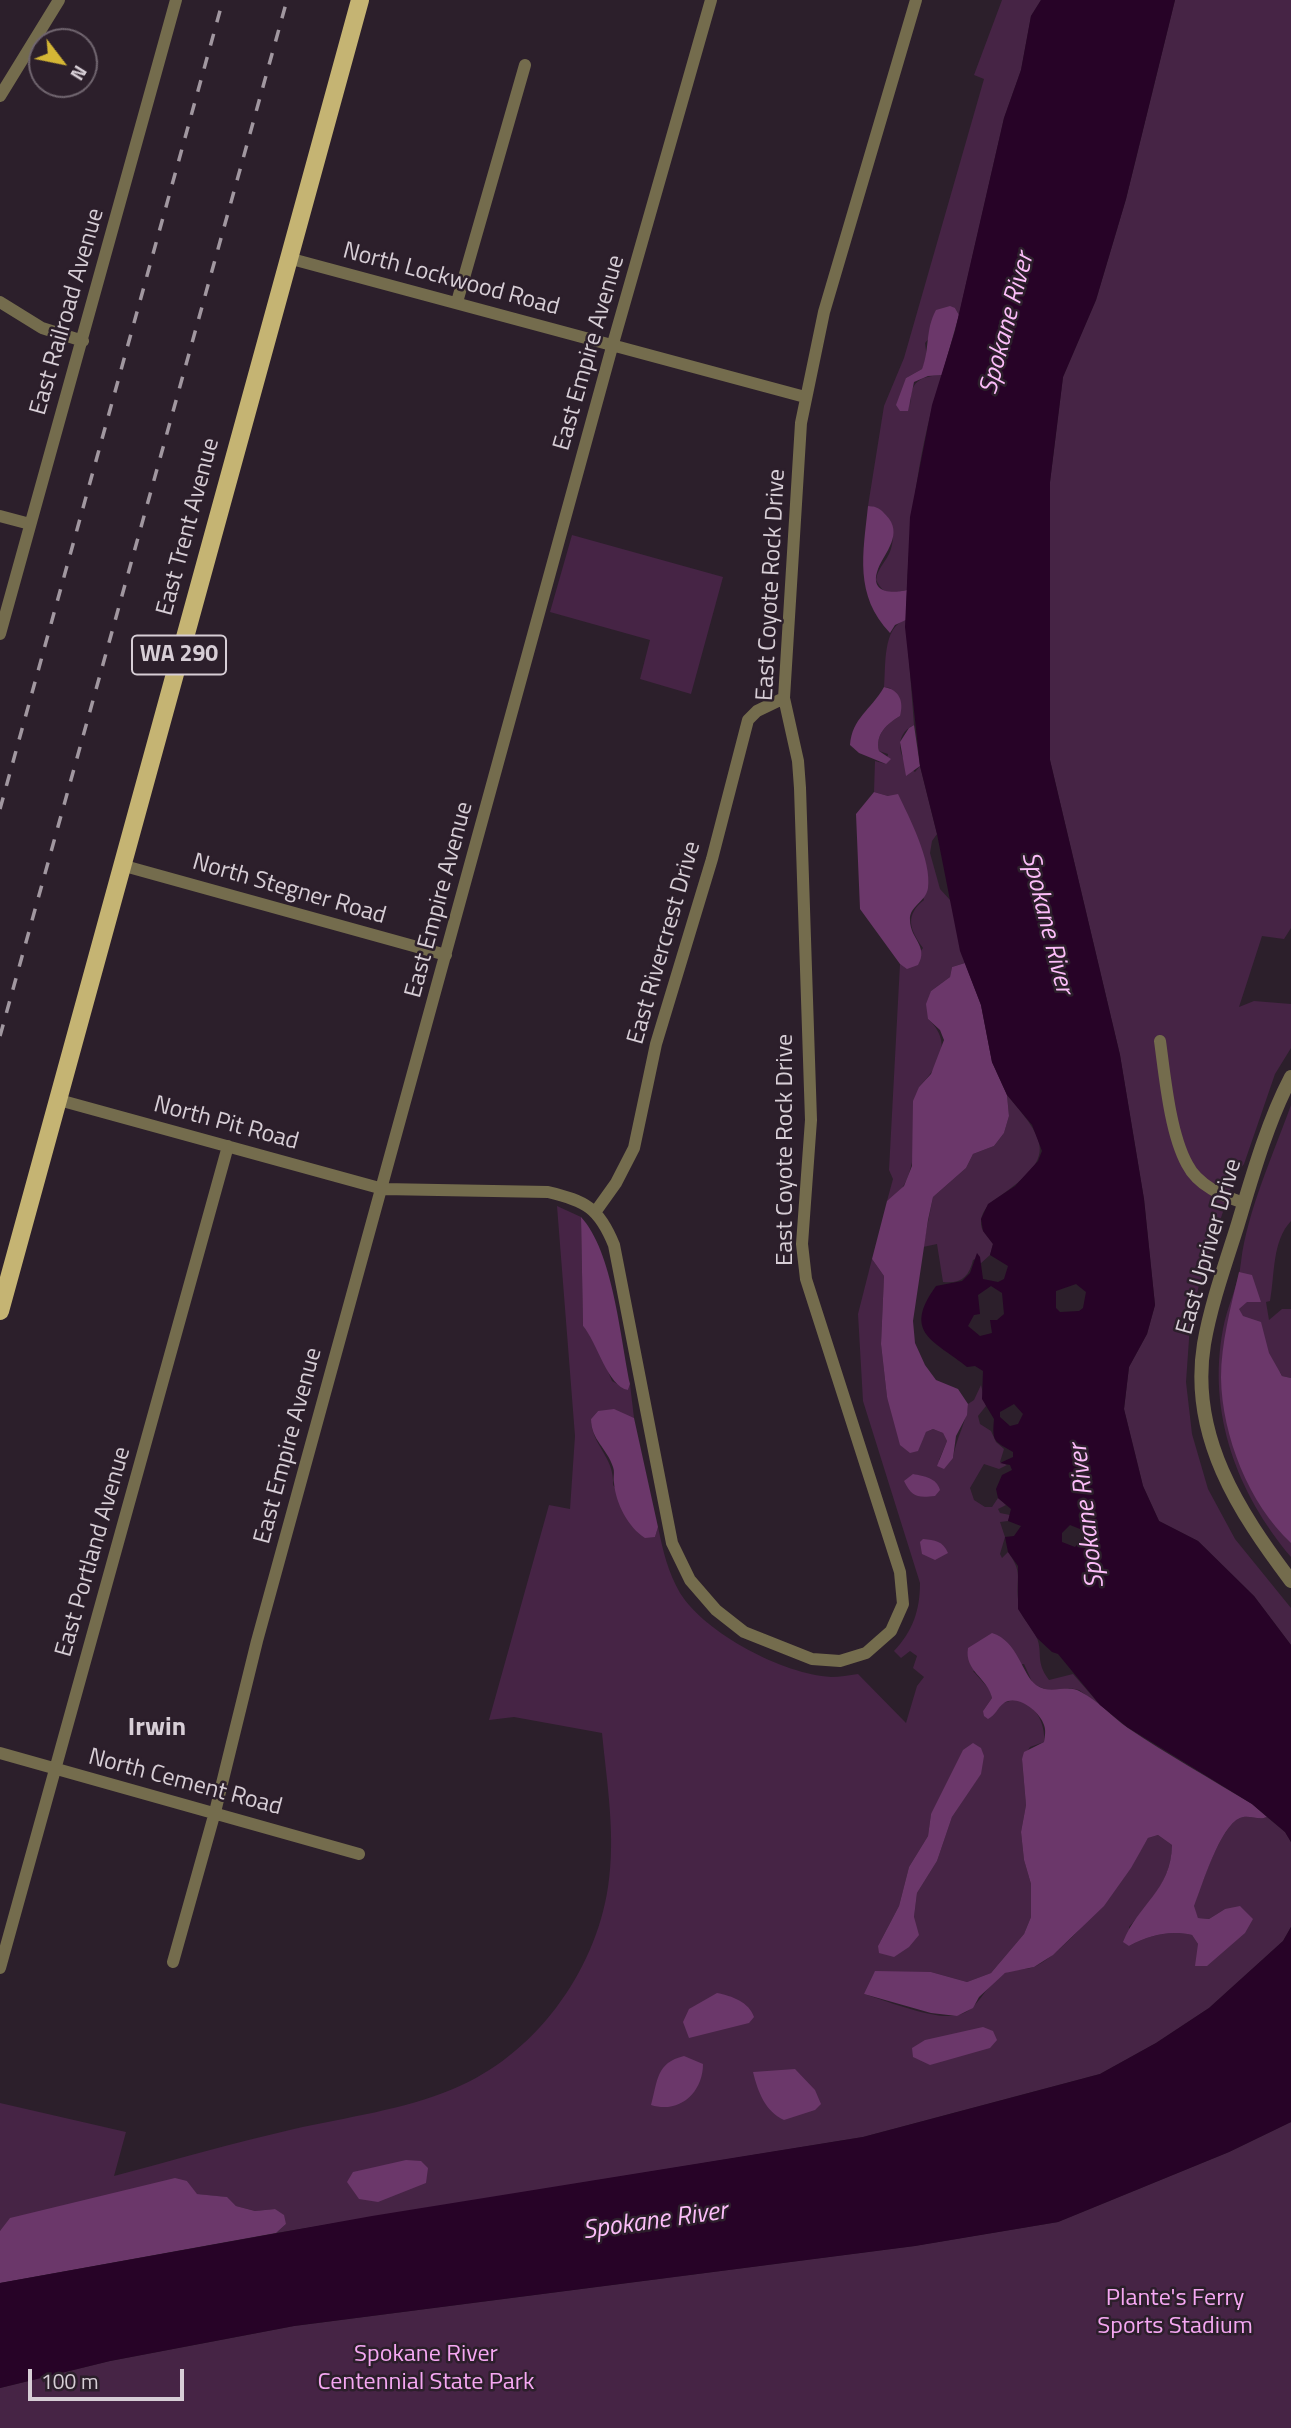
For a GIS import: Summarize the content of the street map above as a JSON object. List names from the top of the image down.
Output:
{
  "streets": {
    "main road": ["East Trent Avenue", "WA 290"],
    "street": [
      "North Lockwood Road",
      "East Railroad Avenue",
      "East Empire Avenue",
      "East Coyote Rock Drive",
      "North Stegner Road",
      "East Rivercrest Drive",
      "North Pit Road",
      "East Upriver Drive",
      "East Portland Avenue",
      "North Cement Road"
    ]
  },
  "crossings": [
    ["North Lockwood Road", "East Empire Avenue"],
    ["North Lockwood Road", "East Trent Avenue"],
    ["North Lockwood Road", "East Coyote Rock Drive"],
    ["East Empire Avenue", "North Stegner Road"],
    ["East Empire Avenue", "North Pit Road"],
    ["East Empire Avenue", "North Cement Road"],
    ["East Trent Avenue", "North Stegner Road"],
    ["East Trent Avenue", "North Pit Road"],
    ["East Coyote Rock Drive", "East Rivercrest Drive"],
    ["North Pit Road", "East Portland Avenue"],
    ["East Portland Avenue", "North Cement Road"]
  ],
  "districts": ["Irwin"],
  "water": ["Spokane River"],
  "parks": ["Plante's Ferry Sports Stadium", "Spokane River Centennial State Park"],
  "scale_bar": "100 m",
  "north": "bottom right"
}
